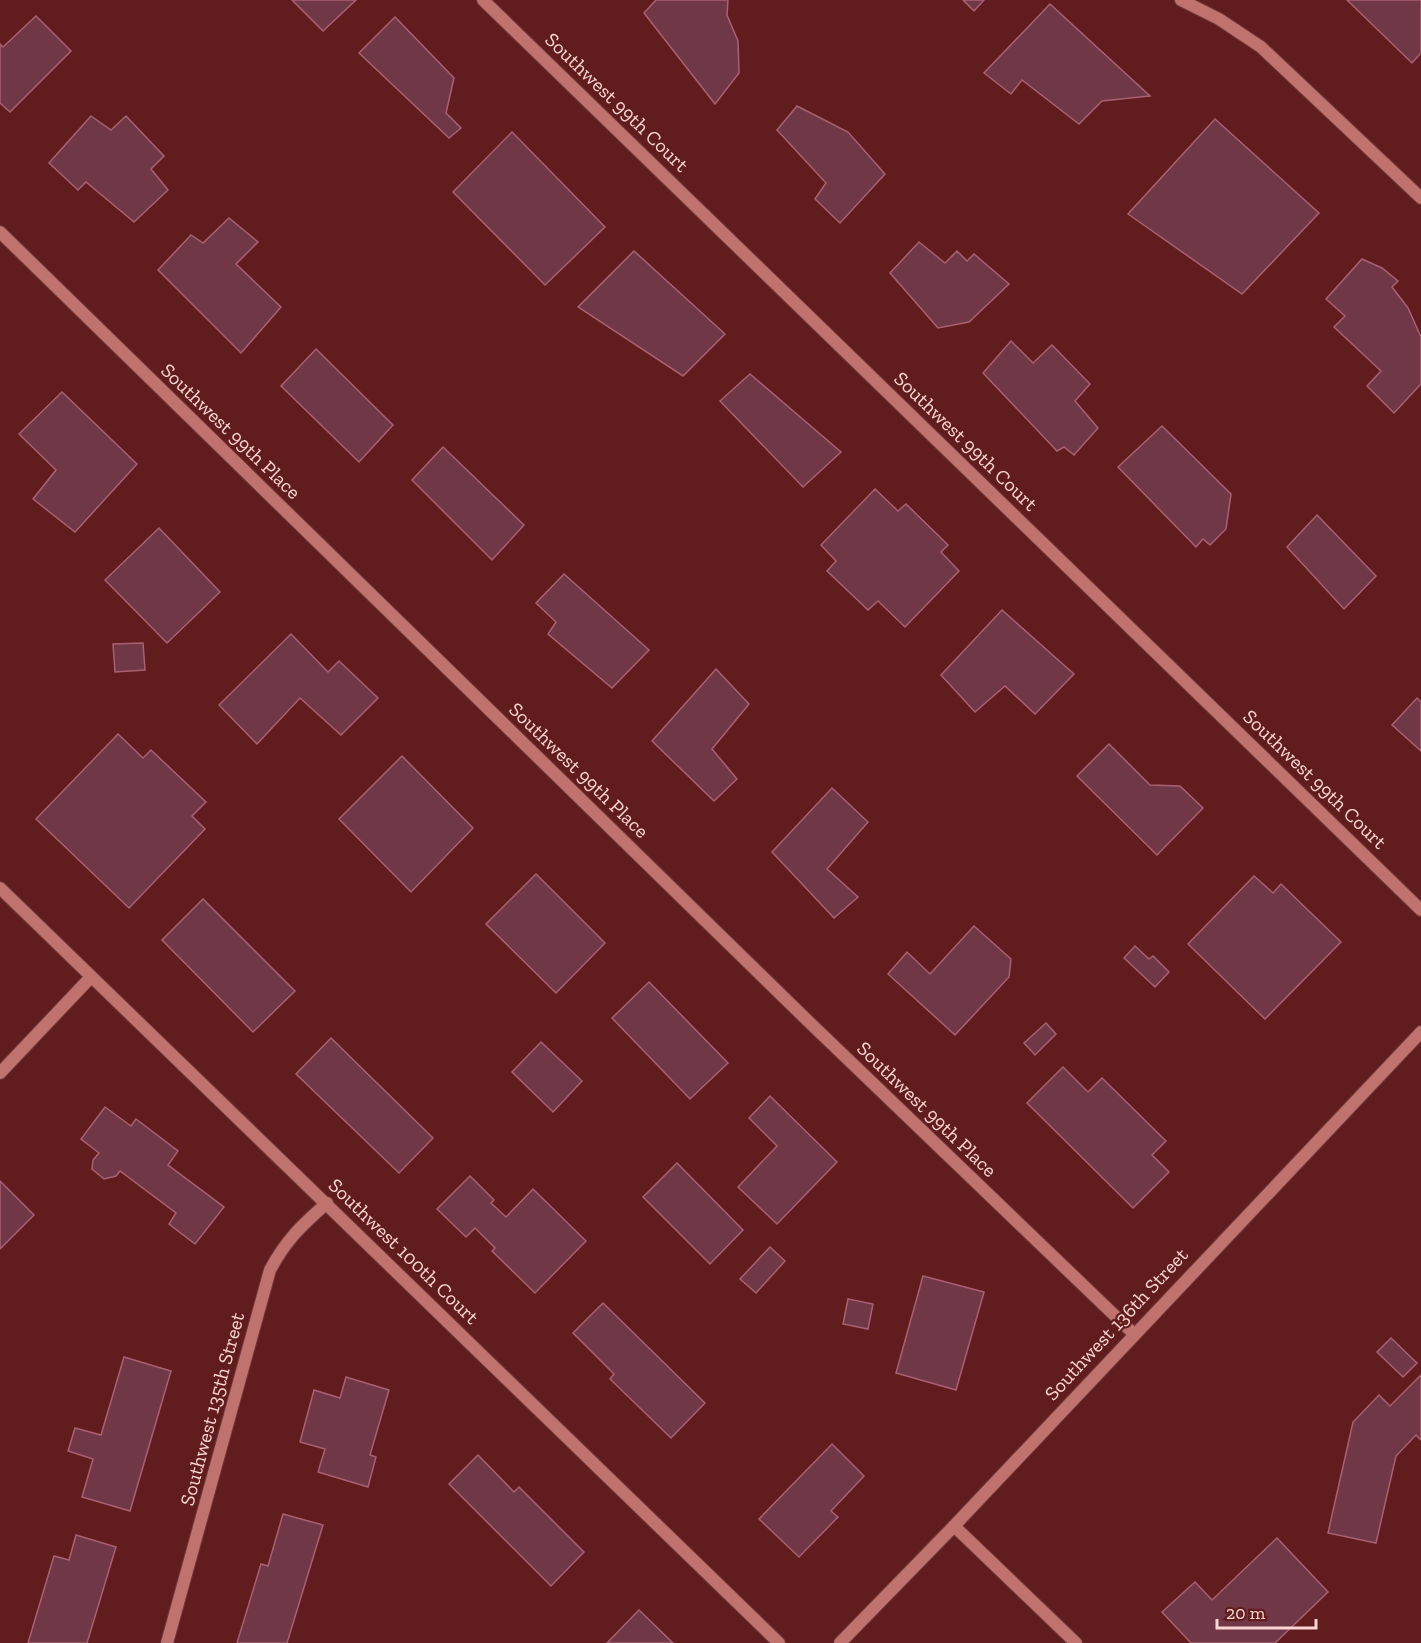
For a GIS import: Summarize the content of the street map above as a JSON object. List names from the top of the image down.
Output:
{
  "streets": {
    "street": [
      "Southwest 99th Court",
      "Southwest 99th Place",
      "Southwest 100th Court",
      "Southwest 136th Street",
      "Southwest 135th Street"
    ]
  },
  "crossings": [
    ["Southwest 99th Place", "Southwest 136th Street"],
    ["Southwest 100th Court", "Southwest 135th Street"]
  ],
  "scale_bar": "20 m"
}
